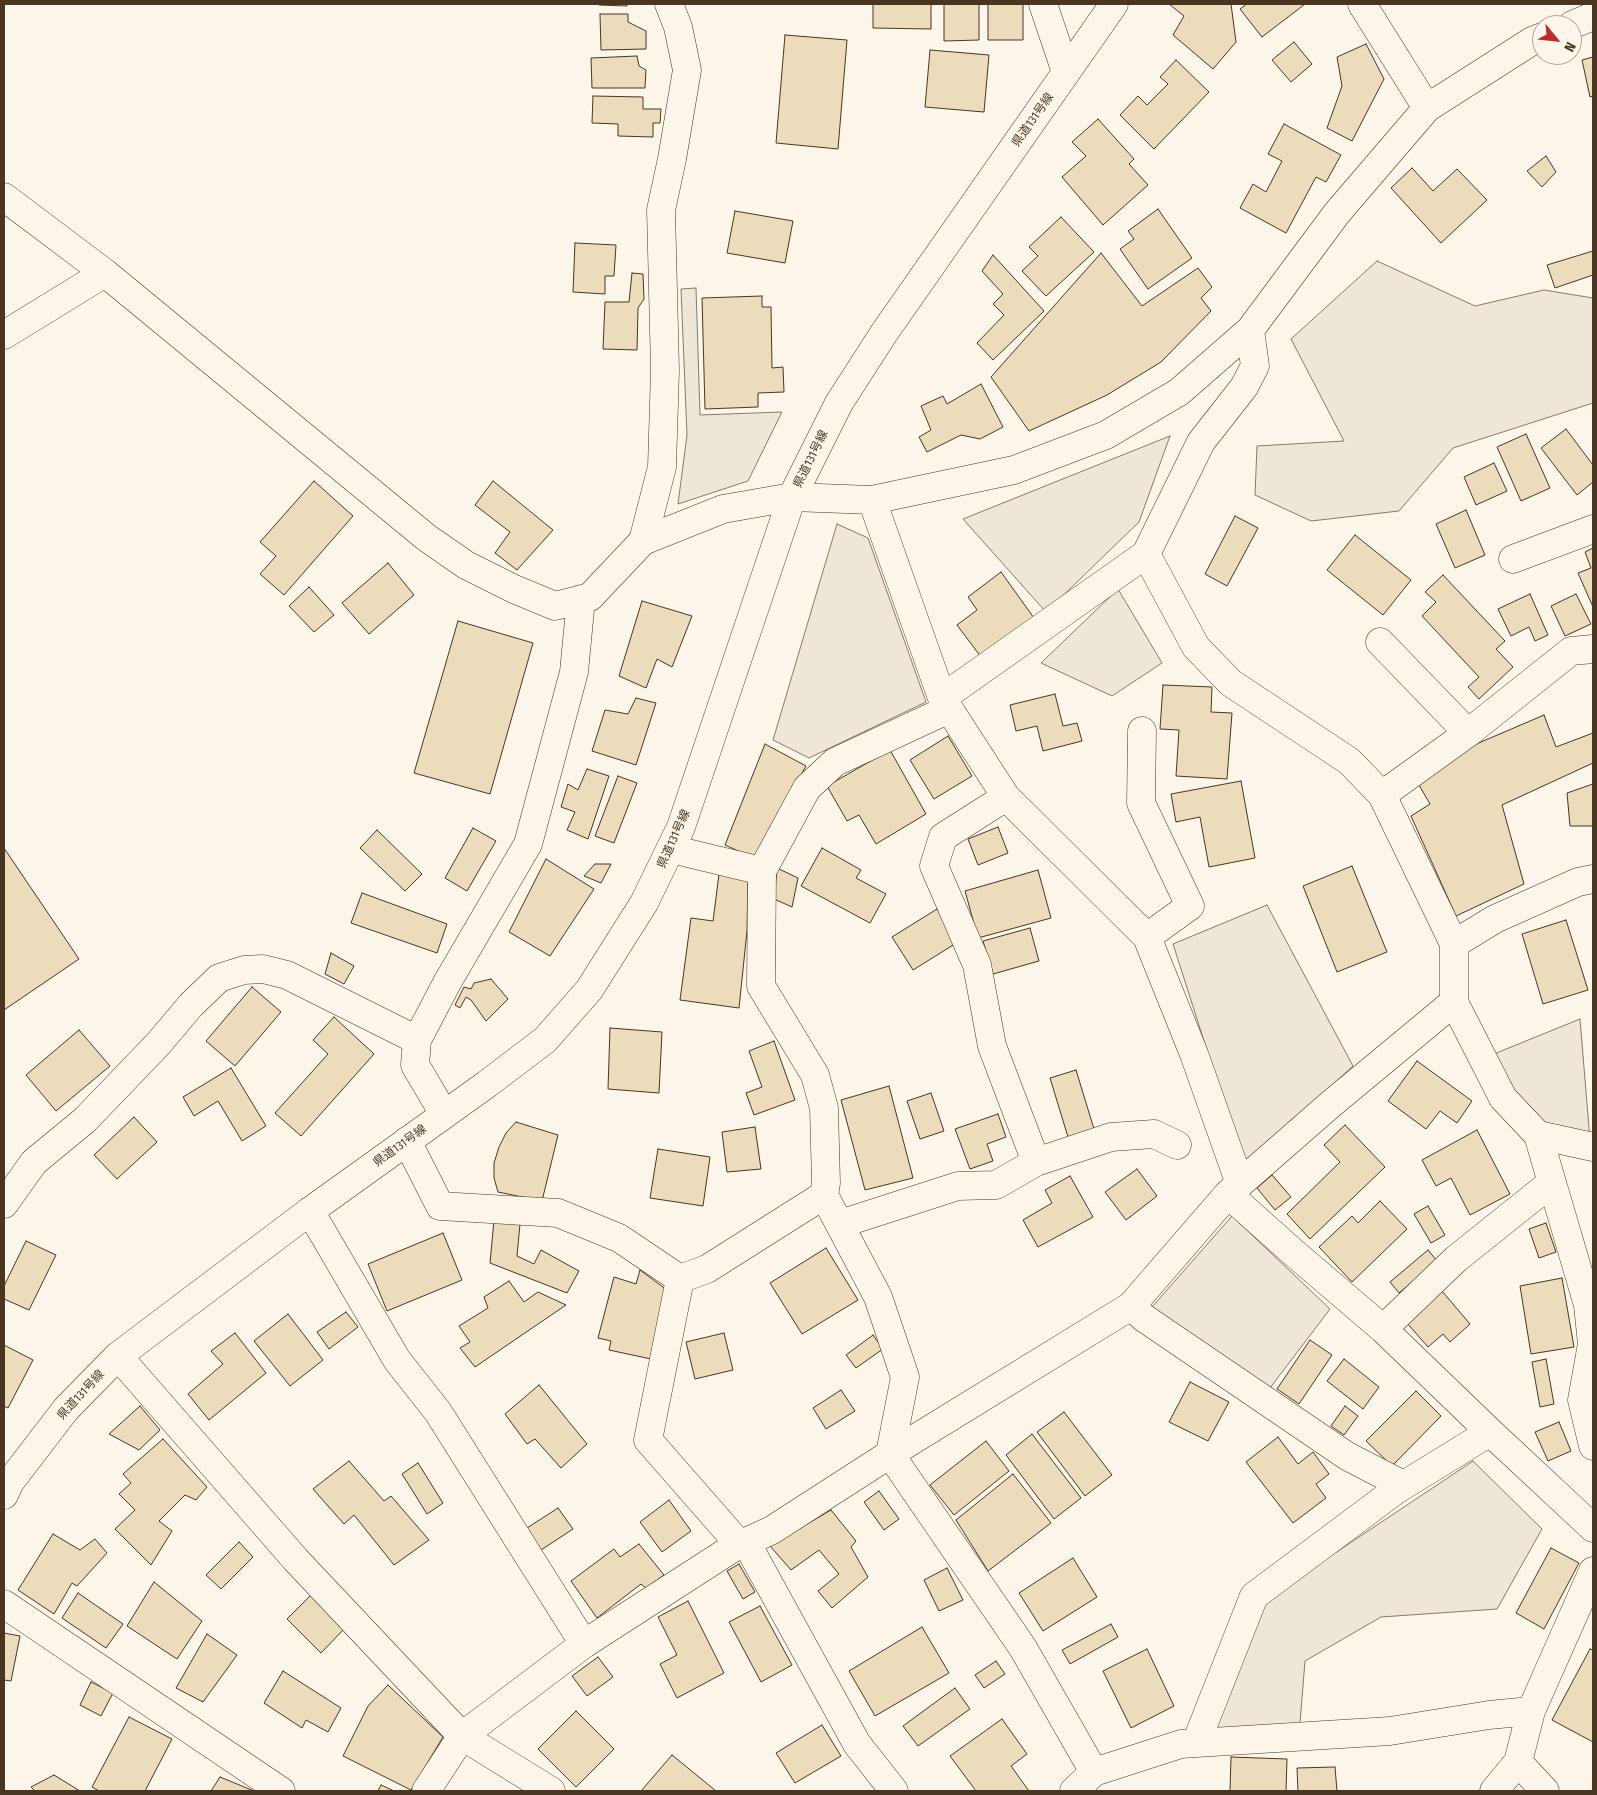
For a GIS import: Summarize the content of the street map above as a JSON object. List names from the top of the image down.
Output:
{
  "streets": {
    "street": ["県道131号線"]
  },
  "north": "bottom right"
}
